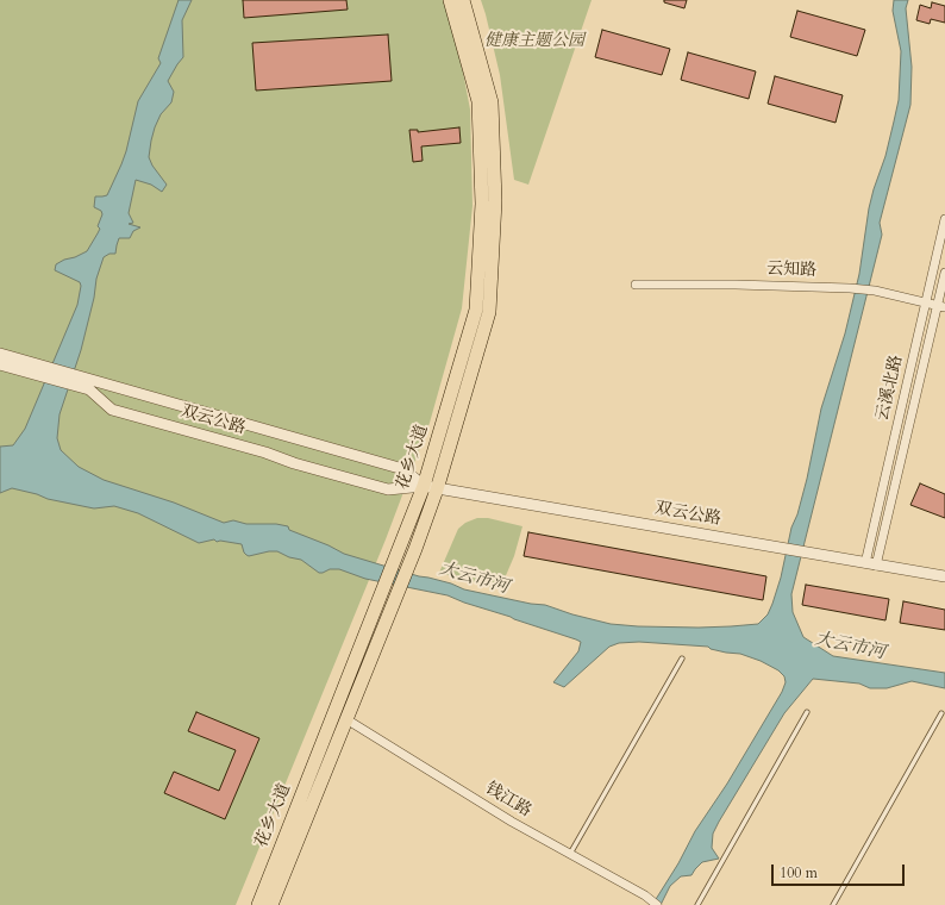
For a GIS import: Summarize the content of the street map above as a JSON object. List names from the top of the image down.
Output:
{
  "streets": {
    "main road": ["花乡大道"],
    "street": [
      "云知路",
      "云溪北路",
      "双云公路",
      "钱江路"
    ]
  },
  "crossings": [
    ["云知路", "云溪北路"],
    ["云溪北路", "双云公路"],
    ["双云公路", "花乡大道"],
    ["花乡大道", "钱江路"]
  ],
  "water": ["大云市河"],
  "parks": ["健康主题公园"],
  "scale_bar": "100 m"
}
